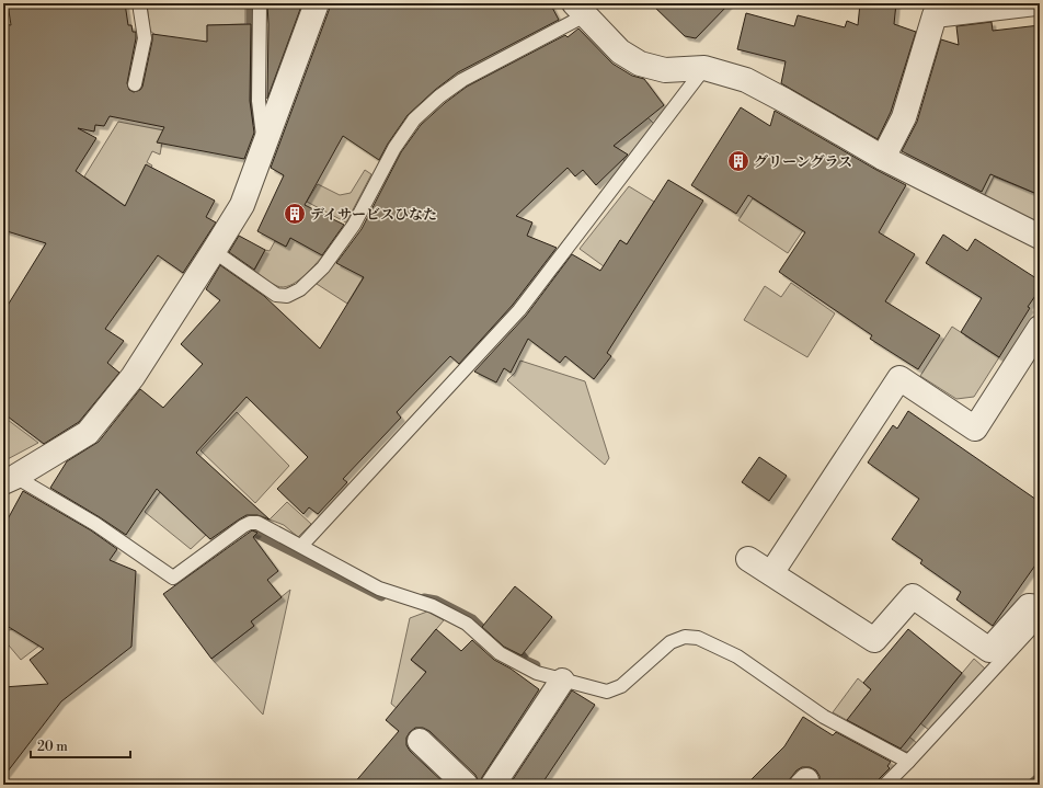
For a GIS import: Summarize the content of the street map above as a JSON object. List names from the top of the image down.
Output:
{
  "places": {
    "building": ["グリーングラス", "デイサービスひなた"]
  },
  "scale_bar": "20 m"
}
